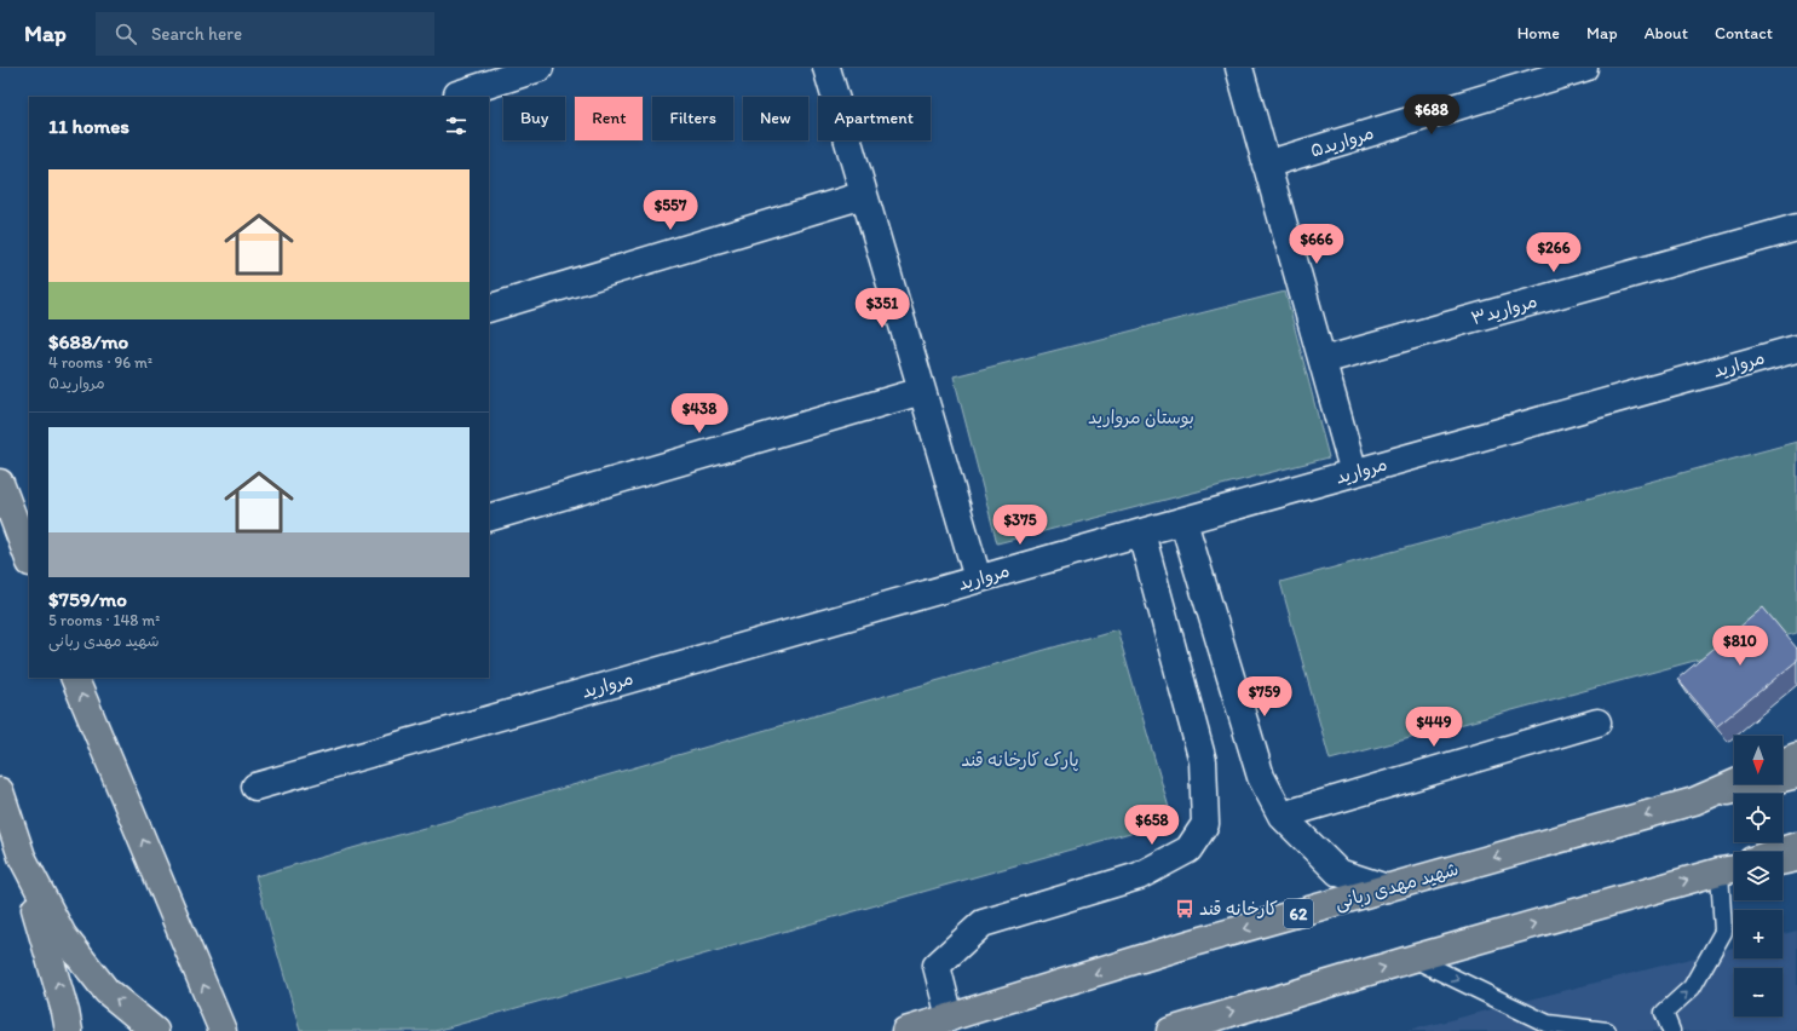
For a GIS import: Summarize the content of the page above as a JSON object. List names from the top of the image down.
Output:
{
  "streets": {
    "main road": ["شهید مهدی ربانی", "62"],
    "street": ["مروارید۵", "مروارید۳", "مروارید"]
  },
  "parks": ["بوستان مروارید", "پارک کارخانه قند"],
  "places": {
    "bus stop": ["کارخانه قند"]
  },
  "north": "bottom",
  "page": {
    "header": "Map",
    "search": "Search here",
    "nav": [
      "Home",
      "Map",
      "About",
      "Contact"
    ],
    "price": [
      "$688",
      "$557",
      "$666",
      "$266",
      "$351",
      "$438",
      "$375",
      "$810",
      "$759",
      "$449",
      "$658"
    ],
    "chip": [
      "Buy",
      "Rent",
      "Filters",
      "New",
      "Apartment"
    ],
    "heading": "11 homes",
    "list": [
      {
        "name": "$688/mo",
        "note": "4 rooms · 96 m² · مروارید۵"
      },
      {
        "name": "$759/mo",
        "note": "5 rooms · 148 m² · شهید مهدی ربانی"
      }
    ],
    "map_buttons": ["+", "−"]
  }
}
